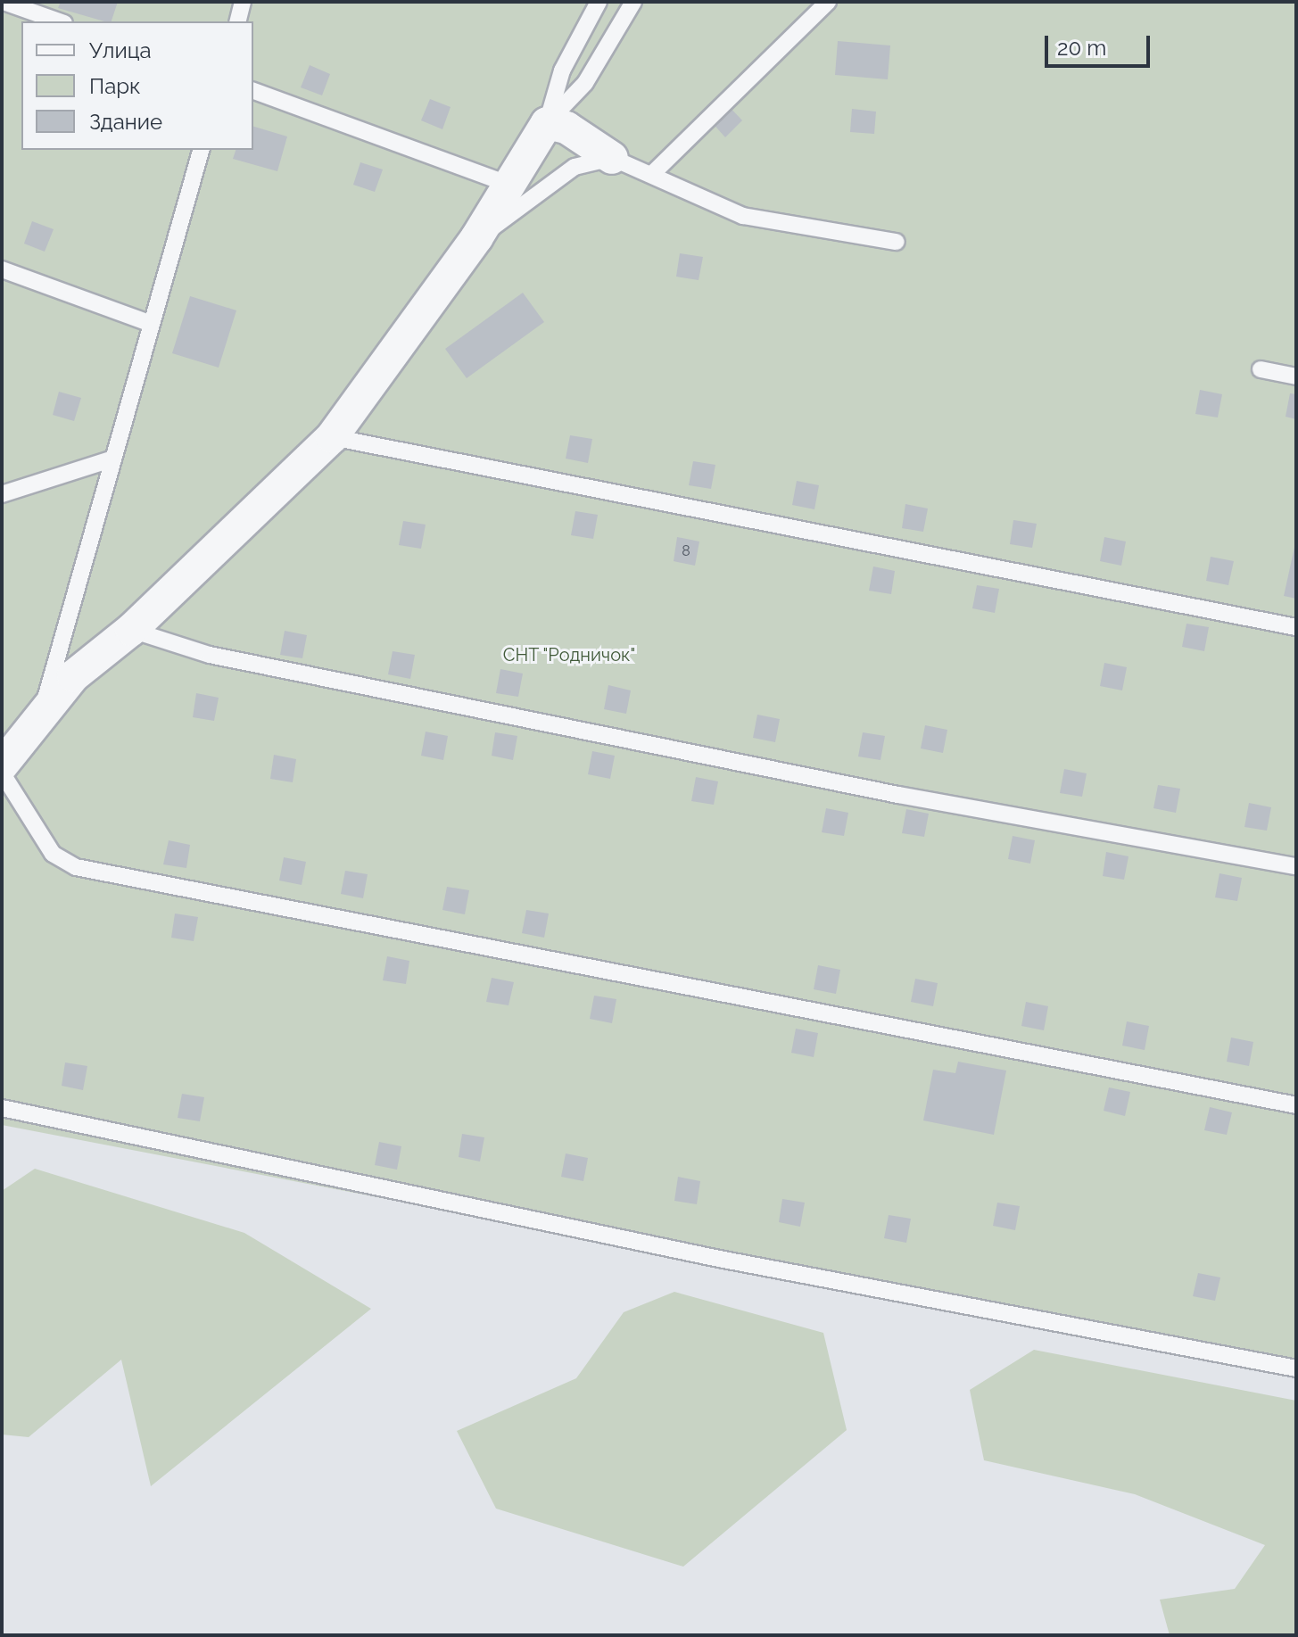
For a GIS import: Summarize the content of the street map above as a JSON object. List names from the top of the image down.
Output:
{
  "parks": ["СНТ \"Родничок\""],
  "house_numbers": ["8"],
  "legend": ["Улица", "Парк", "Здание"],
  "scale_bar": "20 m"
}
